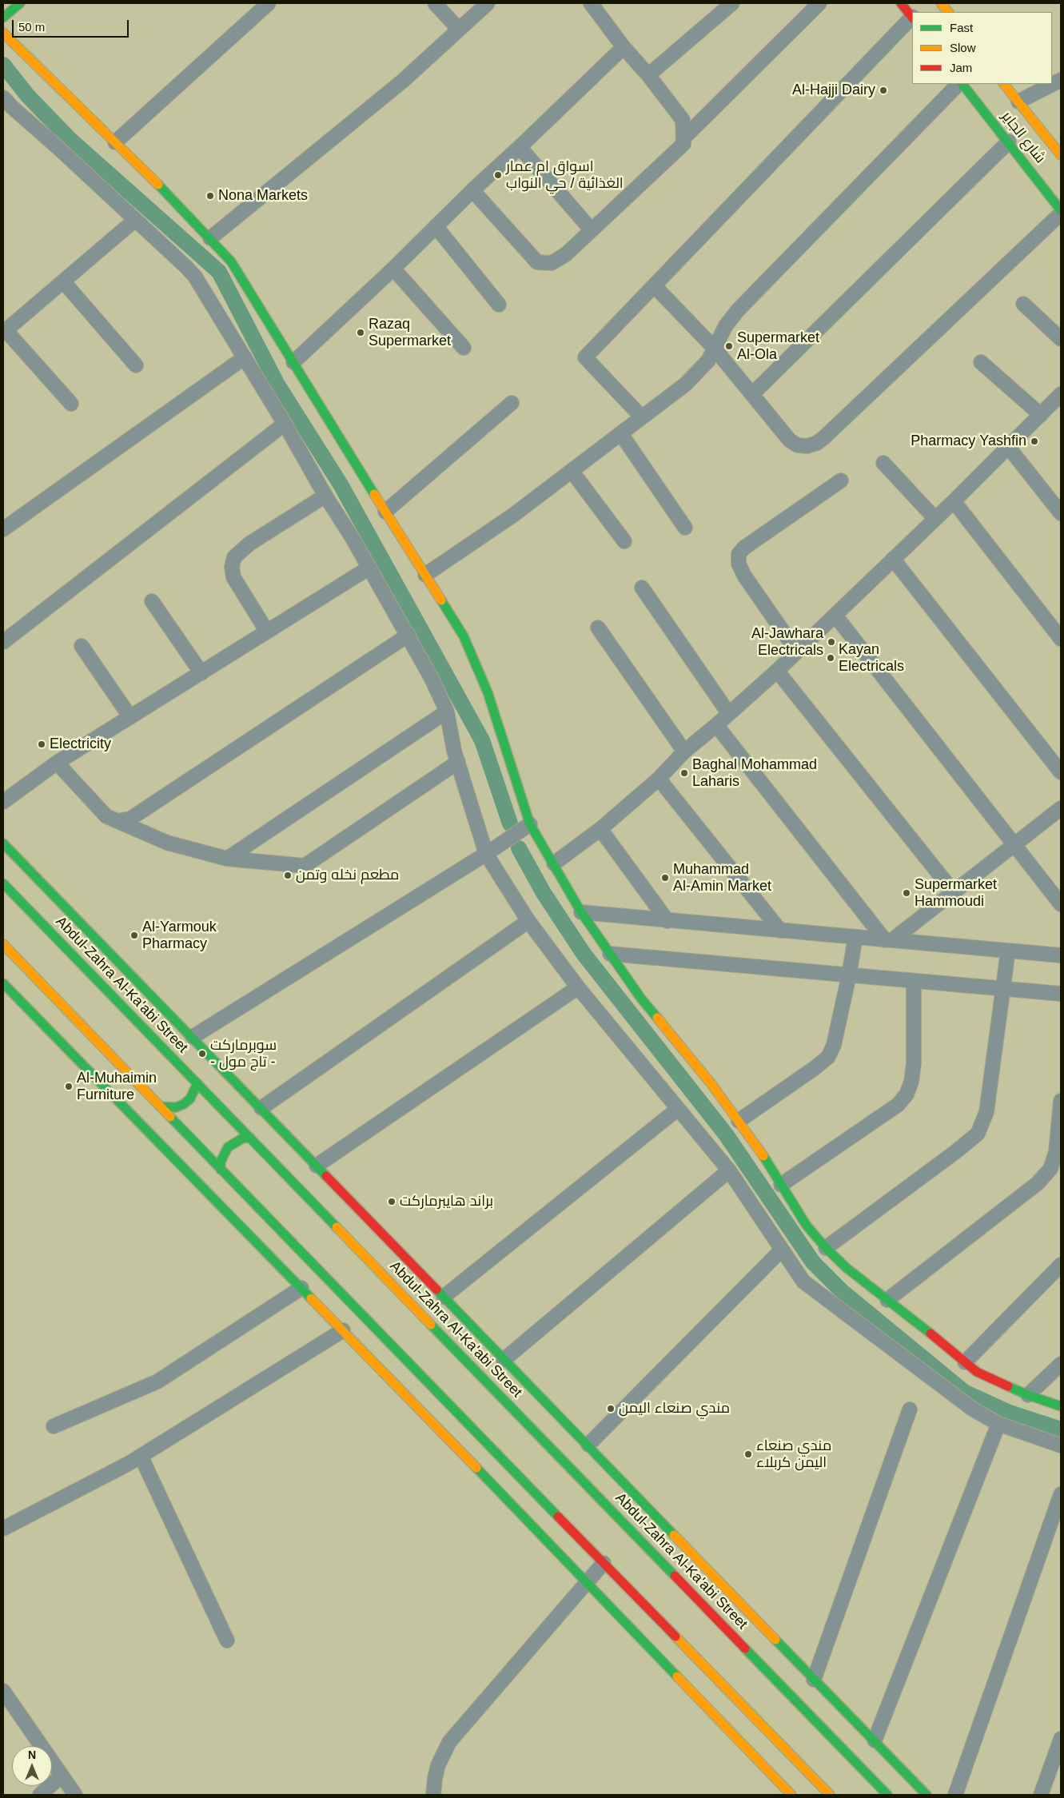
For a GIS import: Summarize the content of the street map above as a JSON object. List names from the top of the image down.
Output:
{
  "streets": {
    "street": ["شارع الجاير", "Abdul-Zahra Al-Ka'abi Street"]
  },
  "places": [
    "Al-Hajji Dairy",
    "اسواق ام عمار الغذائية / حي النواب",
    "Nona Markets",
    "Razaq Supermarket",
    "Supermarket Al-Ola",
    "Pharmacy Yashfin",
    "Al-Jawhara Electricals",
    "Kayan Electricals",
    "Electricity",
    "Baghal Mohammad Laharis",
    "مطعم نخله وتمن",
    "Muhammad Al-Amin Market",
    "Supermarket Hammoudi",
    "Al-Yarmouk Pharmacy",
    "سوبرماركت - تاج مول -",
    "Al-Muhaimin Furniture",
    "براند هايبرماركت",
    "مندي صنعاء اليمن",
    "مندي صنعاء اليمن كربلاء"
  ],
  "legend": ["Fast", "Slow", "Jam"],
  "scale_bar": "50 m",
  "north": "top"
}
